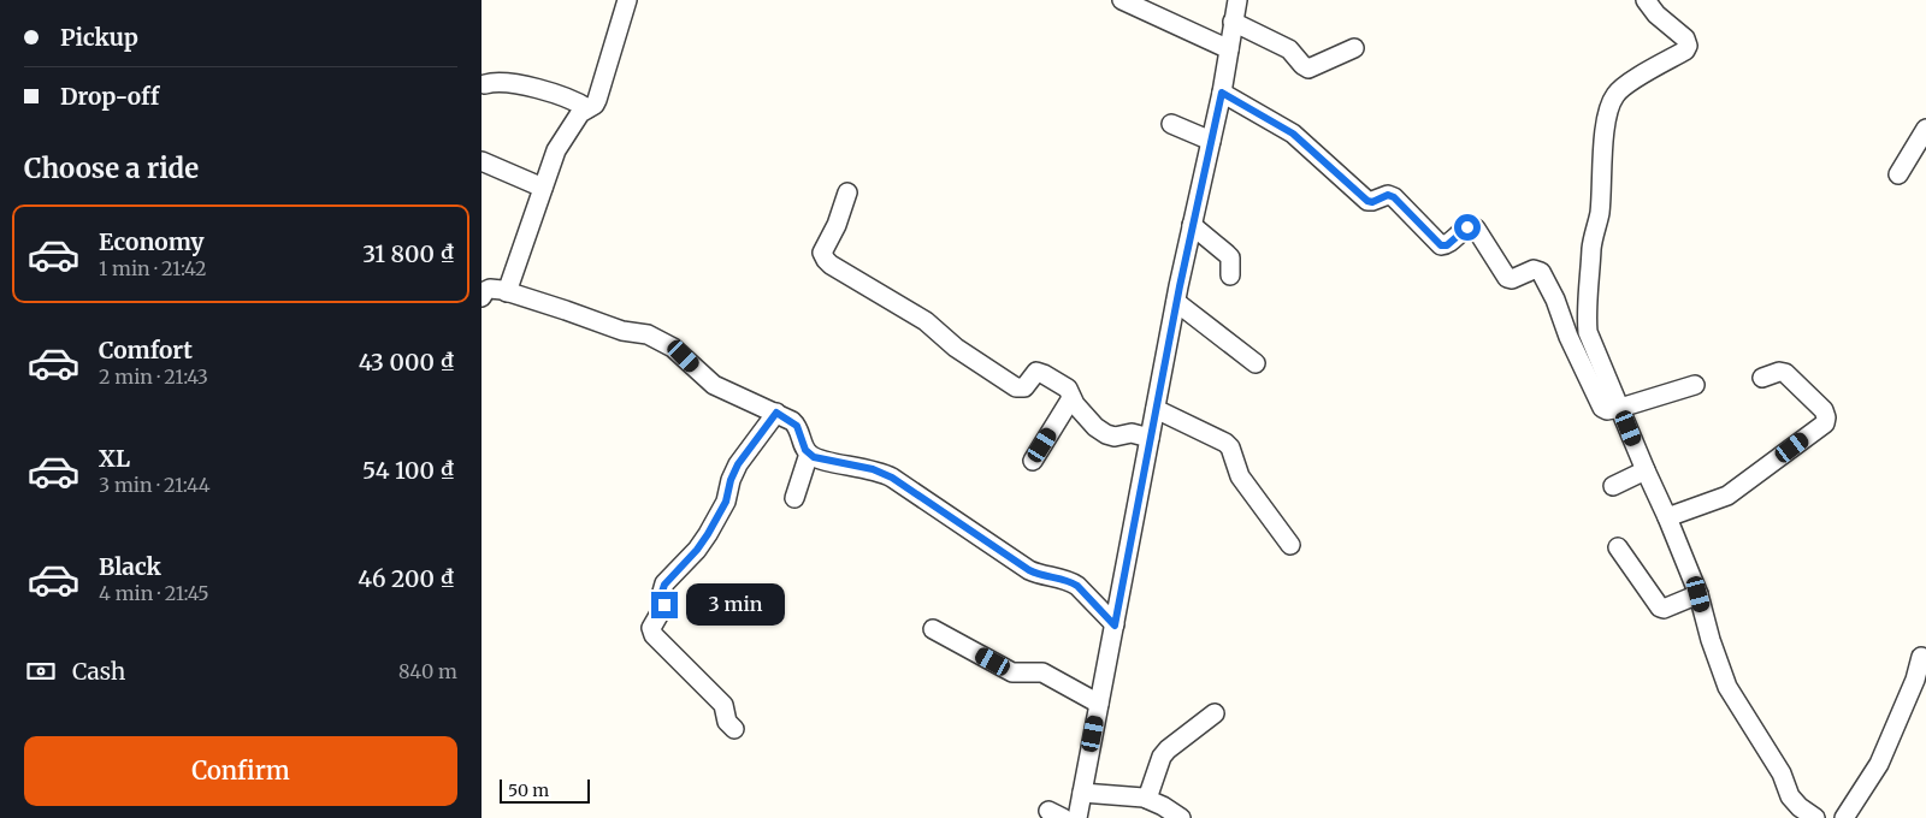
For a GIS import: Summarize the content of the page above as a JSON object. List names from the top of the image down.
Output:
{
  "scale_bar": "50 m",
  "page": {
    "banner": ["Pickup", "Drop-off"],
    "heading": "Choose a ride",
    "list": [
      {
        "name": "Economy",
        "note": "1 min · 21:42",
        "value": "31 800 ₫"
      },
      {
        "name": "Comfort",
        "note": "2 min · 21:43",
        "value": "43 000 ₫"
      },
      {
        "name": "XL",
        "note": "3 min · 21:44",
        "value": "54 100 ₫"
      },
      {
        "name": "Black",
        "note": "4 min · 21:45",
        "value": "46 200 ₫"
      }
    ],
    "bubble": "3 min",
    "pay": ["Cash", "840 m"],
    "buttons": "Confirm",
    "scale": "50 m"
  }
}
